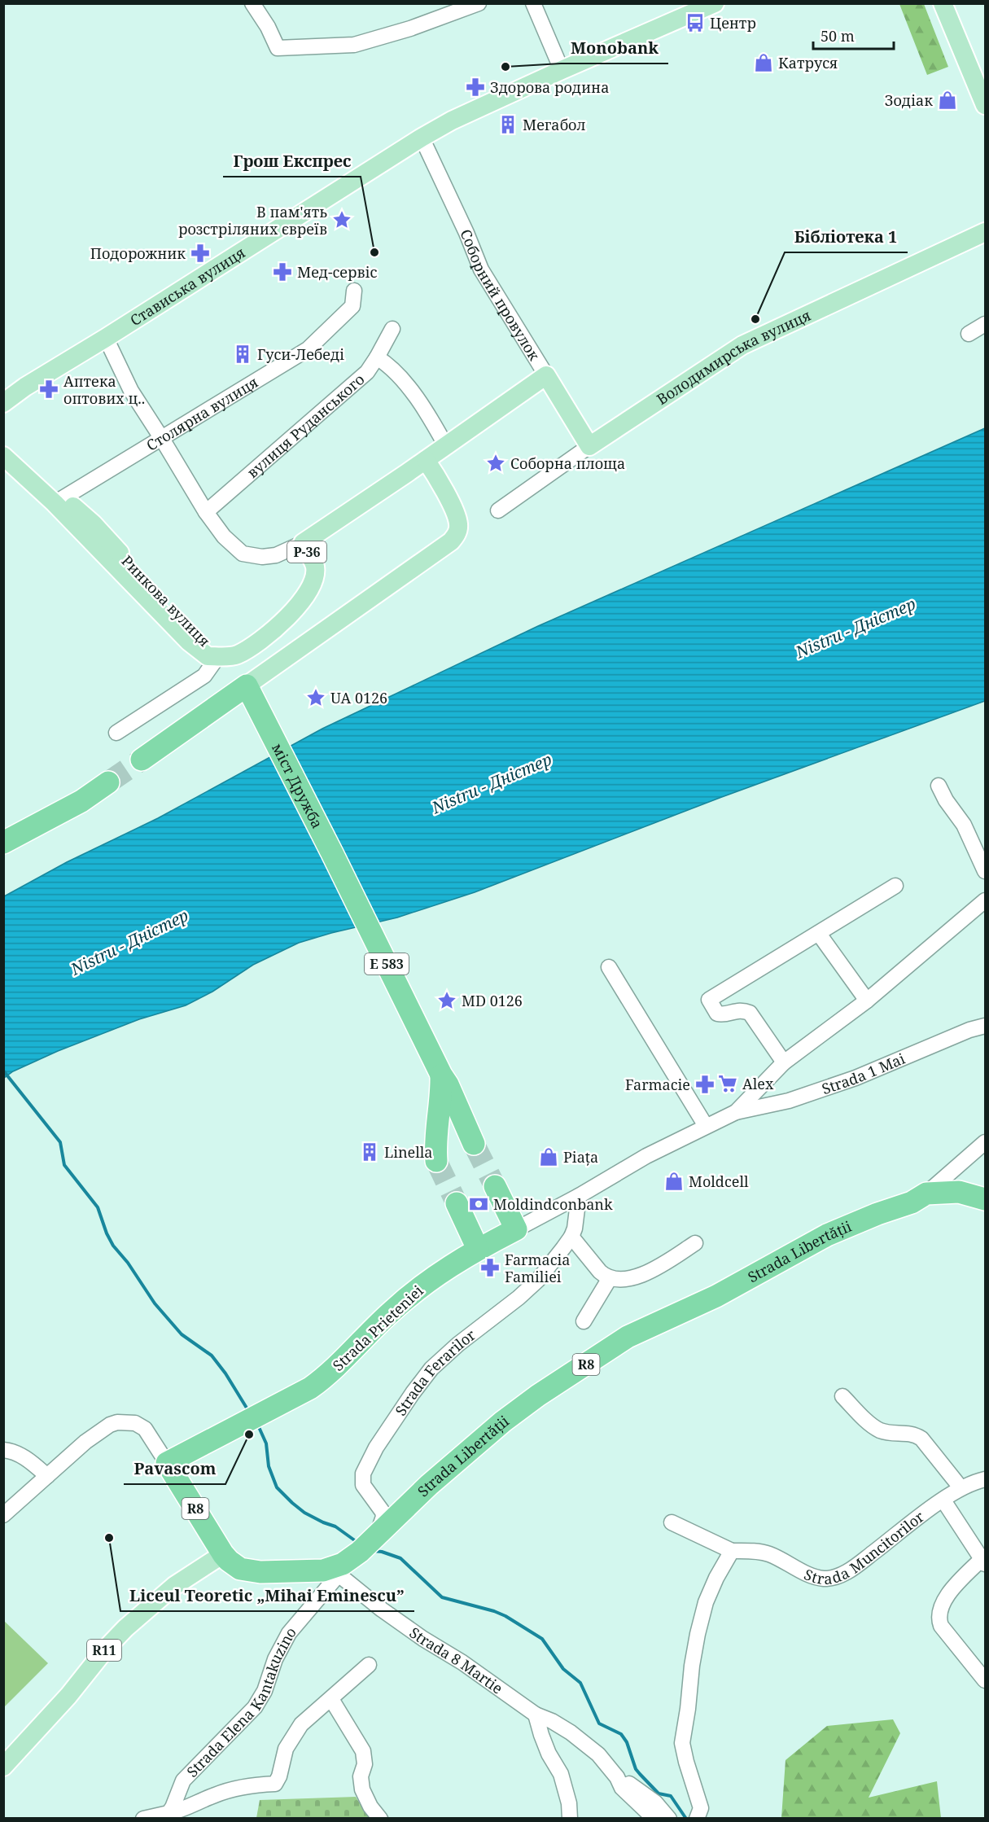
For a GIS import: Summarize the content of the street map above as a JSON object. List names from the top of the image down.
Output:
{
  "streets": {
    "highway": [
      "міст Дружба",
      "E 583",
      "Strada Libertății",
      "Strada Prieteniei",
      "R8"
    ],
    "main road": [
      "Стависька вулиця",
      "Соборний провулок",
      "Володимирська вулиця",
      "Р-36",
      "Ринкова вулиця",
      "R11"
    ],
    "street": [
      "Столярна вулиця",
      "вулиця Руданського",
      "Strada 1 Mai",
      "Strada Ferarilor",
      "Strada Muncitorilor",
      "Strada 8 Martie",
      "Strada Elena Kantakuzino"
    ]
  },
  "crossings": [
    ["Стависька вулиця", "Соборний провулок"],
    ["Соборний провулок", "Володимирська вулиця"],
    ["Столярна вулиця", "Ринкова вулиця"],
    ["Р-36", "Ринкова вулиця"],
    ["міст Дружба", "E 583"],
    ["Strada 1 Mai", "Strada Prieteniei"],
    ["Strada Libertății", "R8"],
    ["Strada Libertății", "Strada Ferarilor"],
    ["Strada Libertății", "R11"],
    ["Strada Libertății", "Strada 8 Martie"],
    ["Strada Libertății", "Strada Elena Kantakuzino"],
    ["Strada Prieteniei", "R8"],
    ["Strada Prieteniei", "Strada Ferarilor"],
    ["R8", "R11"],
    ["Strada 8 Martie", "Strada Elena Kantakuzino"]
  ],
  "water": ["Nistru - Дністер"],
  "places": {
    "bus stop": ["Центр"],
    "shop": [
      "Катруся",
      "Зодіак",
      "Piața",
      "Moldcell"
    ],
    "other": [
      "Monobank",
      "Грош Експрес",
      "Бібліотека 1",
      "Pavascom",
      "Liceul Teoretic „Mihai Eminescu”"
    ],
    "pharmacy": [
      "Здорова родина",
      "Подорожник",
      "Мед-cервіс",
      "Аптека оптових ц..",
      "Farmacie",
      "Farmacia Familiei"
    ],
    "building": ["Мегабол", "Гуси-Лебеді", "Linella"],
    "place": [
      "В пам'ять розстріляних євреїв",
      "Соборна площа",
      "UA 0126",
      "MD 0126"
    ],
    "supermarket": ["Alex"],
    "bank": ["Moldindconbank"]
  },
  "scale_bar": "50 m"
}
